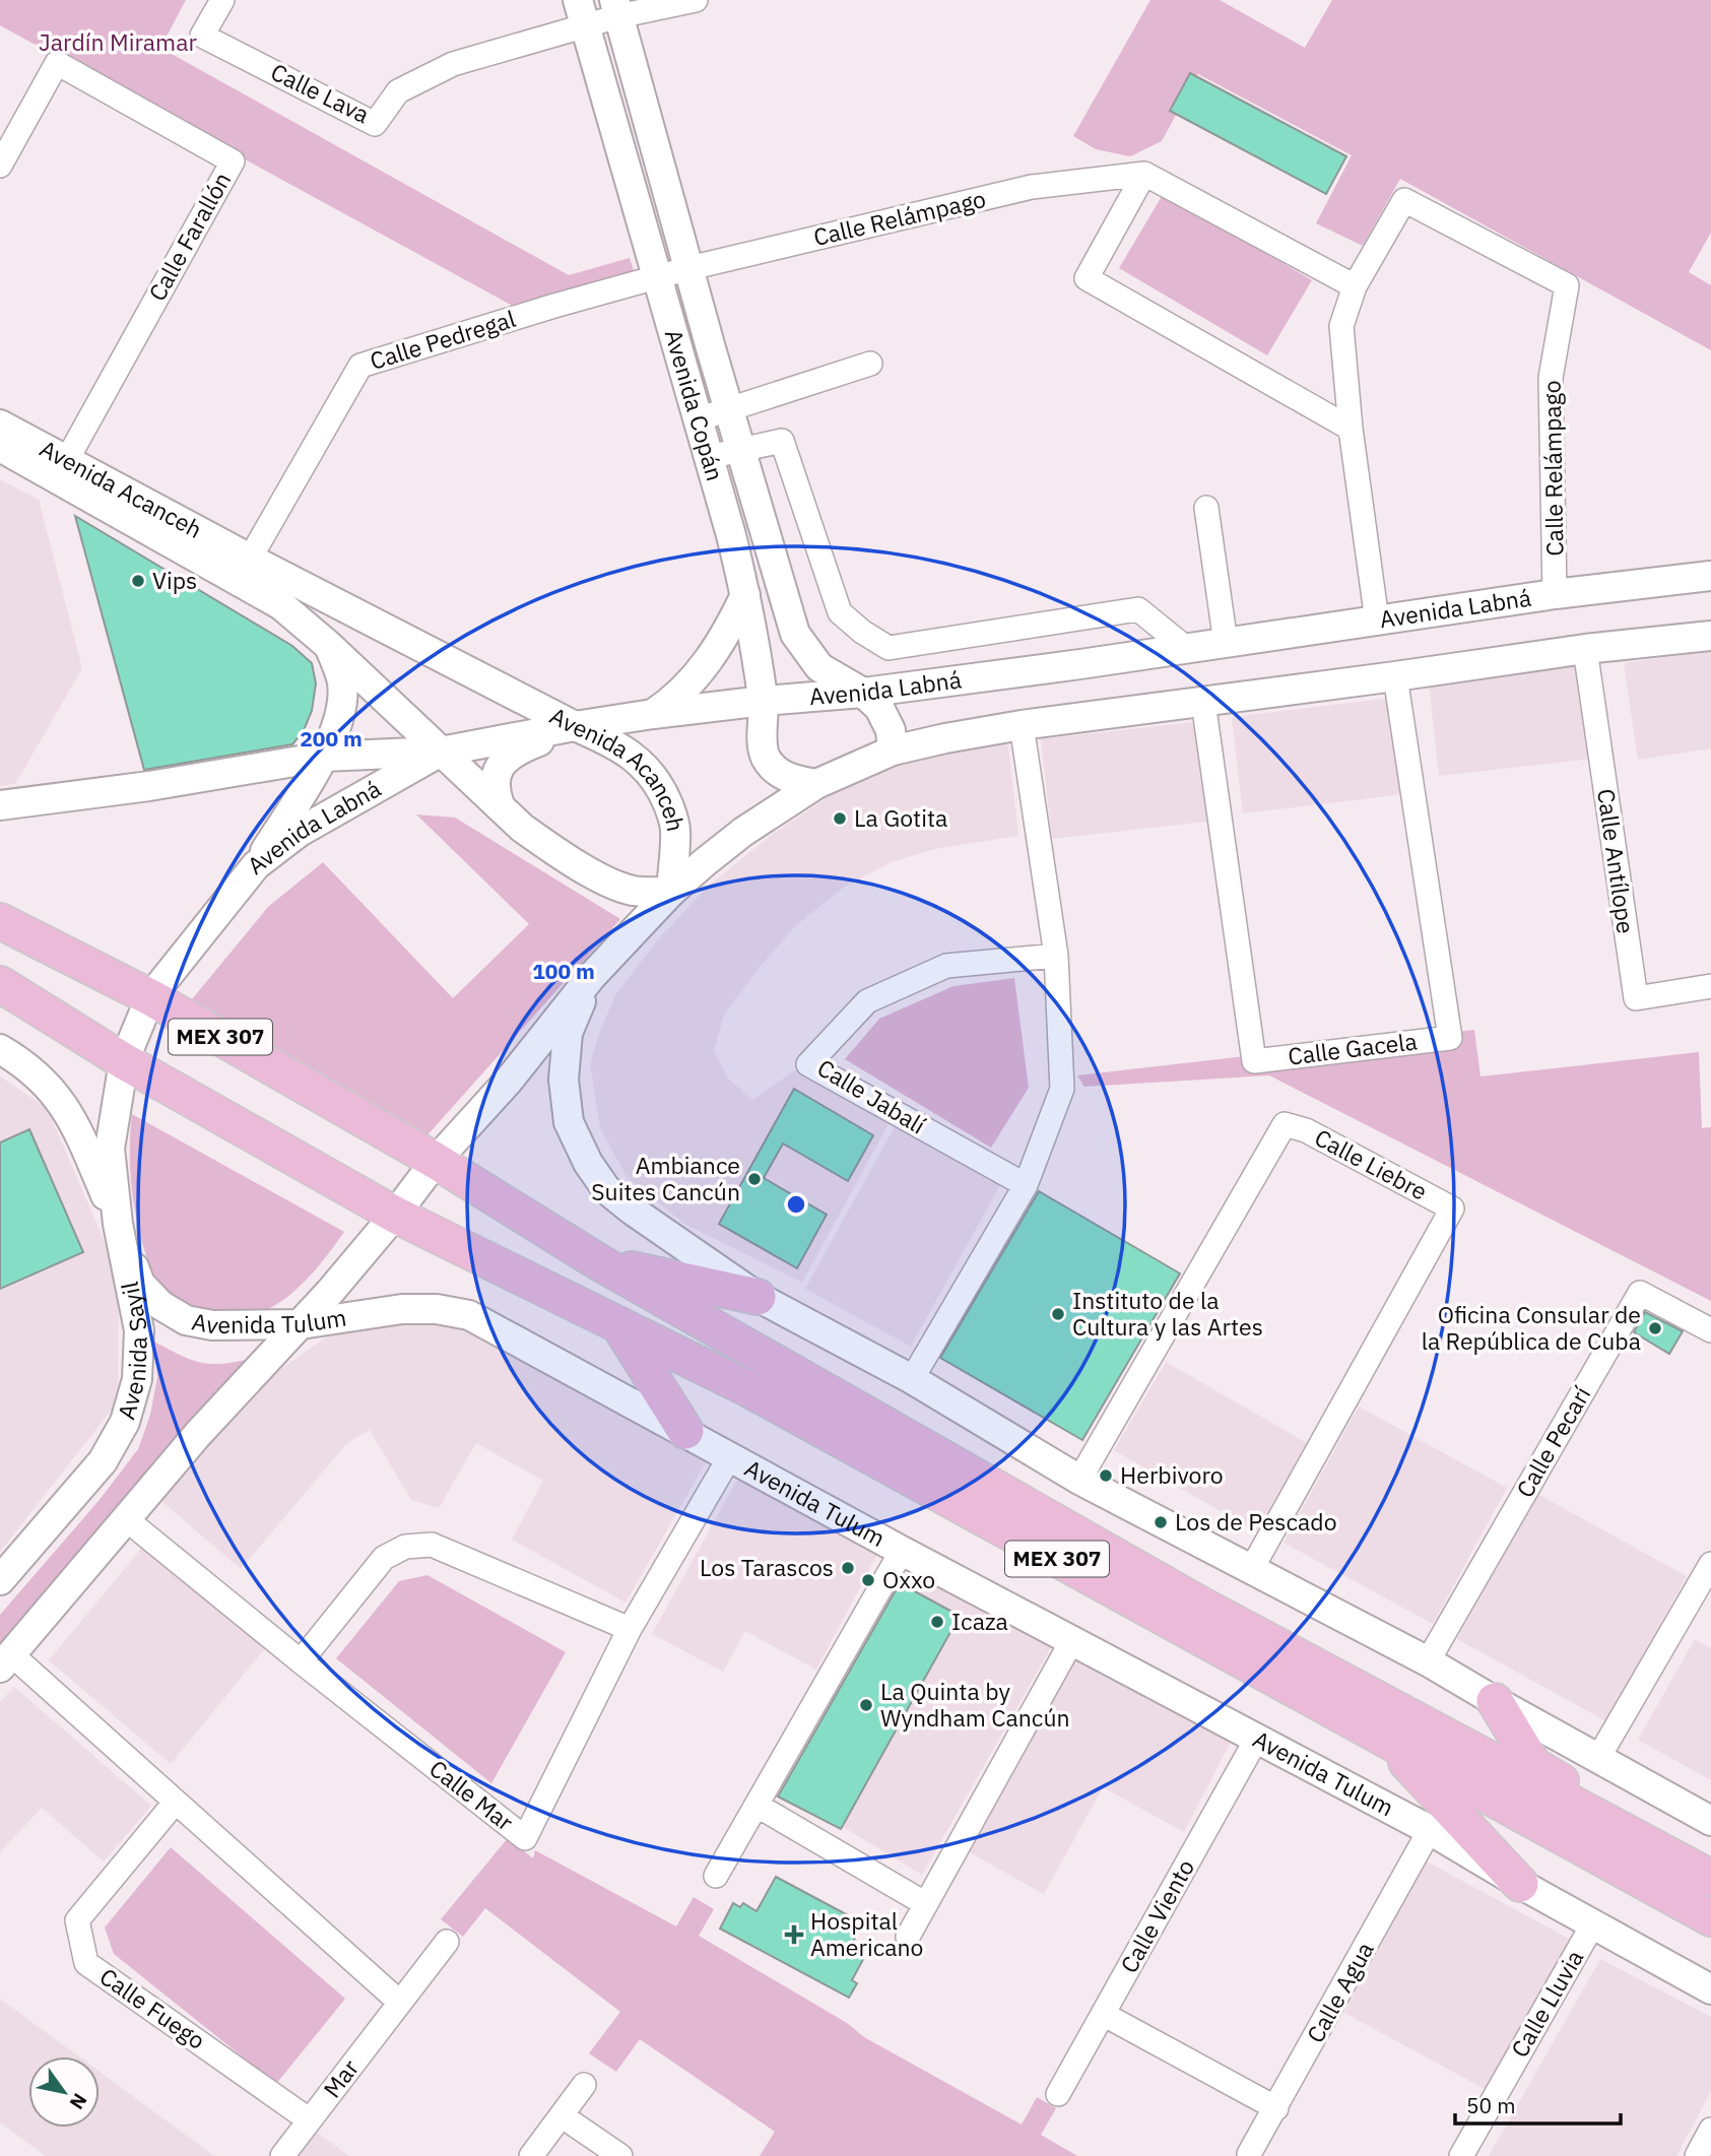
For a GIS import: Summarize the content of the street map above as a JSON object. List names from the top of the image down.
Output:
{
  "streets": {
    "main road": ["MEX 307"],
    "street": [
      "Calle Lava",
      "Calle Relámpago",
      "Calle Farallón",
      "Calle Pedregal",
      "Avenida Copán",
      "Avenida Acanceh",
      "Avenida Labná",
      "Calle Antílope",
      "Calle Gacela",
      "Calle Jabalí",
      "Calle Liebre",
      "Avenida Tulum",
      "Avenida Sayil",
      "Calle Pecarí",
      "Calle Mar",
      "Calle Viento",
      "Calle Agua",
      "Calle Lluvia",
      "Calle Fuego",
      "Mar"
    ]
  },
  "crossings": [
    ["Calle Lava", "Avenida Copán"],
    ["Calle Relámpago", "Calle Pedregal"],
    ["Calle Relámpago", "Avenida Copán"],
    ["Calle Relámpago", "Avenida Labná"],
    ["Calle Farallón", "Avenida Acanceh"],
    ["Calle Pedregal", "Avenida Copán"],
    ["Calle Pedregal", "Avenida Acanceh"],
    ["Avenida Copán", "Avenida Labná"],
    ["Avenida Acanceh", "Avenida Labná"],
    ["Avenida Labná", "MEX 307"],
    ["Avenida Labná", "Avenida Sayil"],
    ["MEX 307", "Avenida Sayil"],
    ["Avenida Tulum", "Avenida Sayil"],
    ["Avenida Tulum", "Calle Mar"],
    ["Avenida Tulum", "Calle Viento"],
    ["Avenida Tulum", "Calle Agua"],
    ["Avenida Tulum", "Calle Lluvia"],
    ["Calle Fuego", "Mar"]
  ],
  "parks": ["Jardín Miramar"],
  "places": {
    "other": [
      "Vips",
      "La Gotita",
      "Ambiance Suites Cancún",
      "Instituto de la Cultura y las Artes",
      "Oficina Consular de la República de Cuba",
      "Herbivoro",
      "Los de Pescado",
      "Los Tarascos",
      "Oxxo",
      "Icaza",
      "La Quinta by Wyndham Cancún"
    ],
    "health": ["Hospital Americano"]
  },
  "scale_bar": "50 m",
  "north": "bottom right",
  "rings": ["200 m", "100 m"]
}
